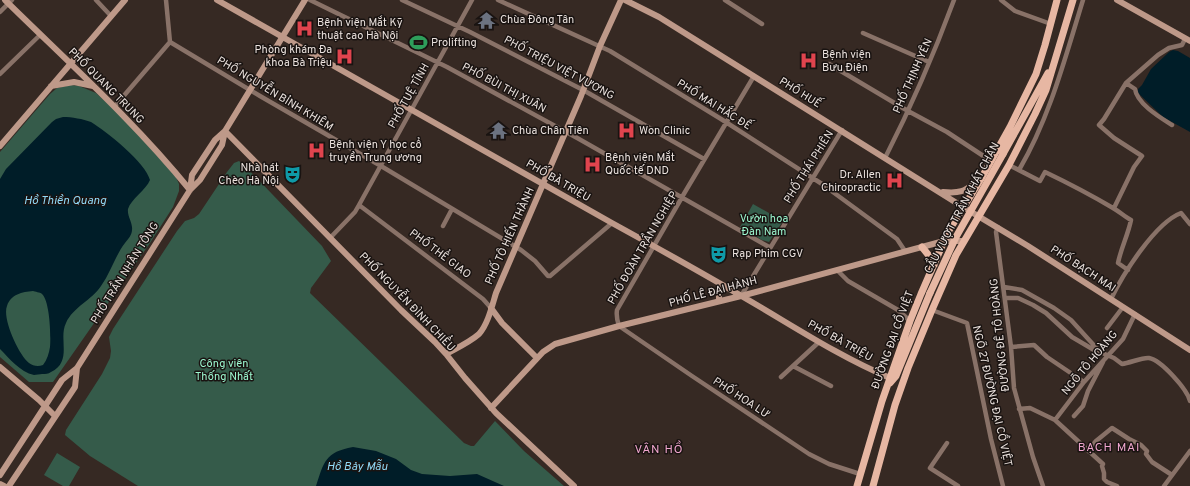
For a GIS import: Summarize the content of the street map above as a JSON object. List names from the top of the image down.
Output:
{
  "streets": {
    "main road": ["CẦU VƯỢT TRẦN KHÁT CHÂN", "ĐƯỜNG ĐẠI CỒ VIỆT"],
    "street": [
      "PHỐ TRIỆU VIỆT VƯƠNG",
      "PHỐ THỊNH YÊN",
      "PHỐ QUANG TRUNG",
      "PHỐ BÙI THỊ XUÂN",
      "PHỐ HUẾ",
      "PHỐ NGUYỄN BỈNH KHIÊM",
      "PHỐ TUỆ TĨNH",
      "PHỐ MAI HẮC ĐẾ",
      "PHỐ THÁI PHIÊN",
      "PHỐ BÀ TRIỆU",
      "PHỐ TÔ HIẾN THÀNH",
      "PHỐ ĐOÀN TRẦN NGHIỆP",
      "PHỐ THỂ GIAO",
      "PHỐ BẠCH MAI",
      "PHỐ TRẦN NHÂN TÔNG",
      "PHỐ LÊ ĐẠI HÀNH",
      "PHỐ NGUYỄN ĐÌNH CHIỂU",
      "ĐƯỜNG ĐÊ TÔ HOÀNG",
      "NGÕ TÔ HOÀNG",
      "NGÕ 27 ĐƯỜNG ĐẠI CỒ VIỆT",
      "PHỐ HOA LƯ"
    ]
  },
  "crossings": [
    ["PHỐ TRIỆU VIỆT VƯƠNG", "PHỐ TUỆ TĨNH"],
    ["PHỐ TRIỆU VIỆT VƯƠNG", "PHỐ TÔ HIẾN THÀNH"],
    ["PHỐ TRIỆU VIỆT VƯƠNG", "PHỐ ĐOÀN TRẦN NGHIỆP"],
    ["PHỐ THỊNH YÊN", "PHỐ HUẾ"],
    ["PHỐ QUANG TRUNG", "PHỐ TRẦN NHÂN TÔNG"],
    ["PHỐ BÙI THỊ XUÂN", "PHỐ TUỆ TĨNH"],
    ["PHỐ BÙI THỊ XUÂN", "PHỐ THÁI PHIÊN"],
    ["PHỐ BÙI THỊ XUÂN", "PHỐ TÔ HIẾN THÀNH"],
    ["PHỐ BÙI THỊ XUÂN", "PHỐ ĐOÀN TRẦN NGHIỆP"],
    ["PHỐ HUẾ", "PHỐ THÁI PHIÊN"],
    ["PHỐ HUẾ", "PHỐ ĐOÀN TRẦN NGHIỆP"],
    ["PHỐ HUẾ", "PHỐ BẠCH MAI"],
    ["PHỐ HUẾ", "ĐƯỜNG ĐẠI CỒ VIỆT"],
    ["PHỐ NGUYỄN BỈNH KHIÊM", "PHỐ TUỆ TĨNH"],
    ["PHỐ NGUYỄN BỈNH KHIÊM", "PHỐ BÀ TRIỆU"],
    ["PHỐ NGUYỄN BỈNH KHIÊM", "PHỐ TÔ HIẾN THÀNH"],
    ["PHỐ NGUYỄN BỈNH KHIÊM", "PHỐ TRẦN NHÂN TÔNG"],
    ["PHỐ TUỆ TĨNH", "PHỐ BÀ TRIỆU"],
    ["PHỐ TUỆ TĨNH", "PHỐ THỂ GIAO"],
    ["PHỐ TUỆ TĨNH", "PHỐ NGUYỄN ĐÌNH CHIỂU"],
    ["PHỐ MAI HẮC ĐẾ", "PHỐ THÁI PHIÊN"],
    ["PHỐ MAI HẮC ĐẾ", "PHỐ TÔ HIẾN THÀNH"],
    ["PHỐ MAI HẮC ĐẾ", "PHỐ ĐOÀN TRẦN NGHIỆP"],
    ["PHỐ MAI HẮC ĐẾ", "PHỐ LÊ ĐẠI HÀNH"],
    ["PHỐ THÁI PHIÊN", "PHỐ BÀ TRIỆU"],
    ["PHỐ THÁI PHIÊN", "PHỐ LÊ ĐẠI HÀNH"],
    ["PHỐ BÀ TRIỆU", "PHỐ TÔ HIẾN THÀNH"],
    ["PHỐ BÀ TRIỆU", "PHỐ ĐOÀN TRẦN NGHIỆP"],
    ["PHỐ BÀ TRIỆU", "PHỐ TRẦN NHÂN TÔNG"],
    ["PHỐ BÀ TRIỆU", "PHỐ LÊ ĐẠI HÀNH"],
    ["PHỐ BÀ TRIỆU", "ĐƯỜNG ĐẠI CỒ VIỆT"],
    ["CẦU VƯỢT TRẦN KHÁT CHÂN", "ĐƯỜNG ĐẠI CỒ VIỆT"],
    ["PHỐ TÔ HIẾN THÀNH", "PHỐ THỂ GIAO"],
    ["PHỐ TÔ HIẾN THÀNH", "PHỐ NGUYỄN ĐÌNH CHIỂU"],
    ["PHỐ ĐOÀN TRẦN NGHIỆP", "PHỐ LÊ ĐẠI HÀNH"],
    ["PHỐ ĐOÀN TRẦN NGHIỆP", "PHỐ HOA LƯ"],
    ["PHỐ THỂ GIAO", "PHỐ LÊ ĐẠI HÀNH"],
    ["PHỐ BẠCH MAI", "ĐƯỜNG ĐÊ TÔ HOÀNG"],
    ["PHỐ BẠCH MAI", "ĐƯỜNG ĐẠI CỒ VIỆT"],
    ["PHỐ BẠCH MAI", "NGÕ TÔ HOÀNG"],
    ["PHỐ TRẦN NHÂN TÔNG", "PHỐ NGUYỄN ĐÌNH CHIỂU"],
    ["PHỐ LÊ ĐẠI HÀNH", "PHỐ NGUYỄN ĐÌNH CHIỂU"],
    ["PHỐ LÊ ĐẠI HÀNH", "ĐƯỜNG ĐẠI CỒ VIỆT"],
    ["PHỐ LÊ ĐẠI HÀNH", "PHỐ HOA LƯ"],
    ["ĐƯỜNG ĐẠI CỒ VIỆT", "PHỐ HOA LƯ"]
  ],
  "districts": ["BẠCH MAI", "VÂN HỒ"],
  "water": ["Hồ Thiền Quang", "Hồ Bảy Mẫu"],
  "parks": ["Vườn hoa Đàn Nam", "Công viên Thống Nhất"],
  "places": {
    "temple": ["Chùa Đông Tân", "Chùa Chân Tiên"],
    "hospital": [
      "Bệnh viện Mắt Kỹ thuật cao Hà Nội",
      "Phòng khám Đa khoa Bà Triệu",
      "Bệnh viện Bưu Điện",
      "Won Clinic",
      "Bệnh viện Y học cổ truyền Trung ương",
      "Bệnh viện Mắt Quốc tế DND",
      "Dr. Allen Chiropractic"
    ],
    "sports": ["Prolifting"],
    "theatre": ["Nhà hát Chèo Hà Nội", "Rạp Phim CGV"]
  }
}
